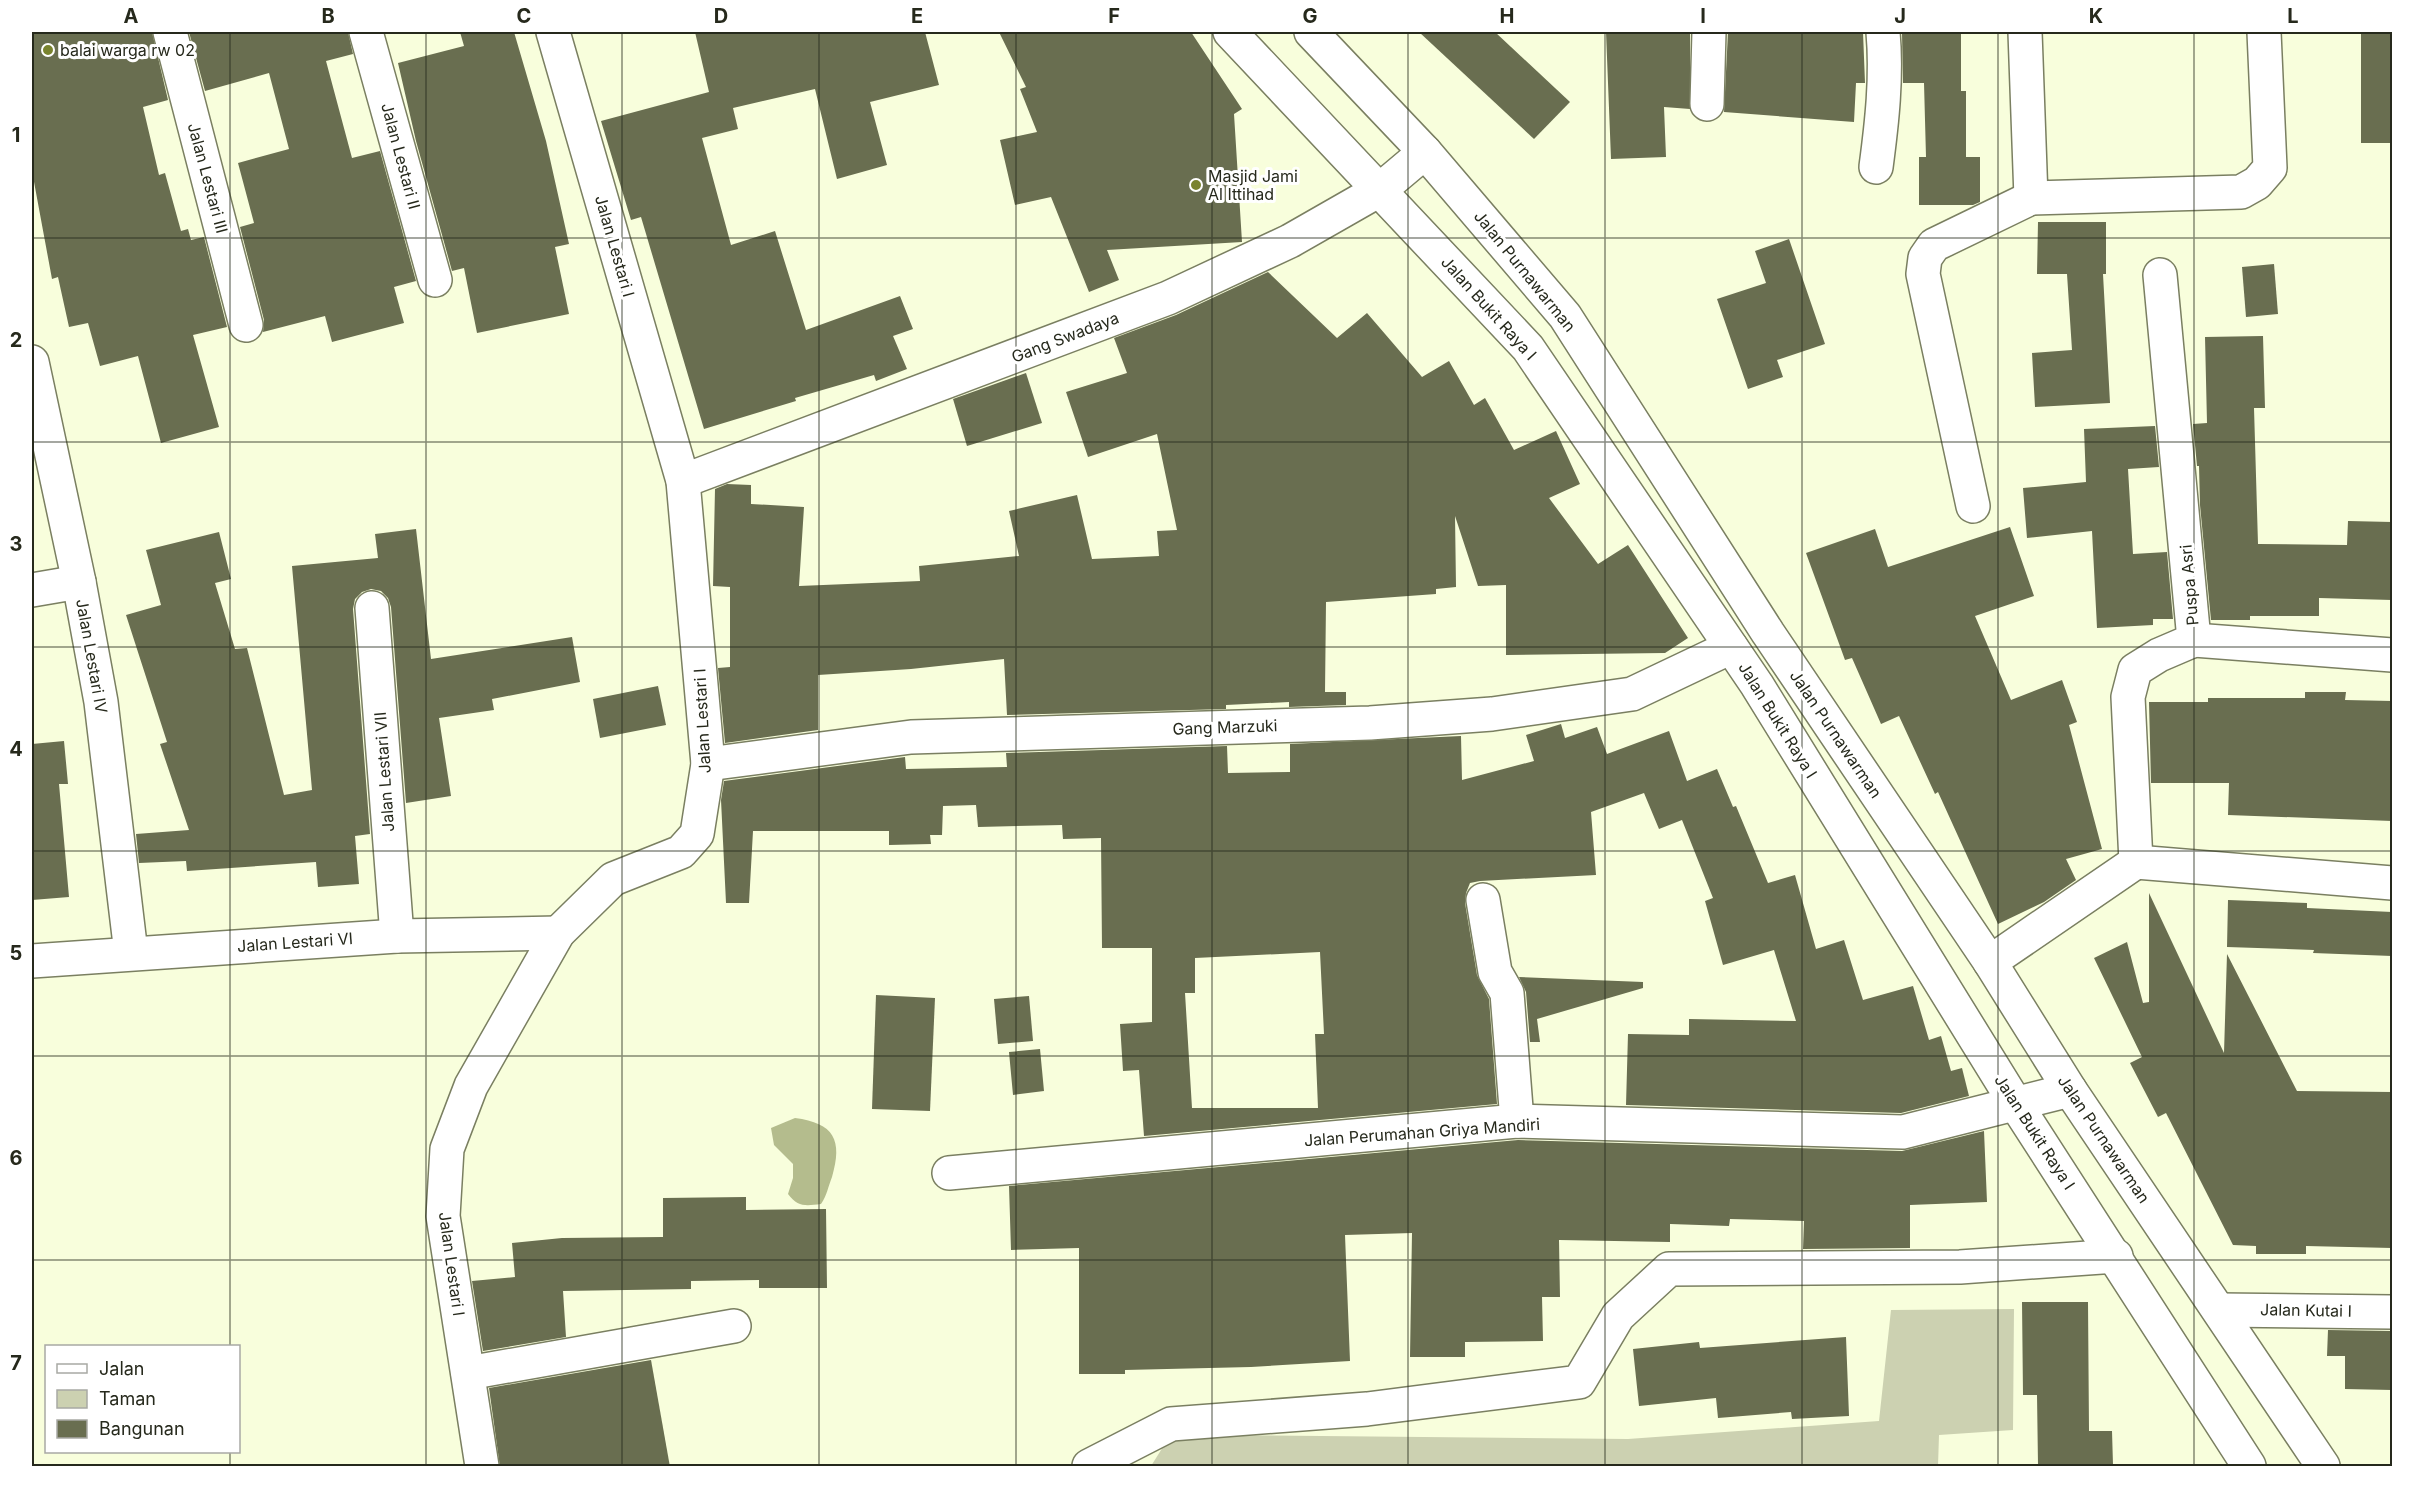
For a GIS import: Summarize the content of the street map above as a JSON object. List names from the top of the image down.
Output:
{
  "streets": {
    "street": [
      "Jalan Lestari II",
      "Jalan Lestari III",
      "Jalan Lestari I",
      "Jalan Purnawarman",
      "Jalan Bukit Raya I",
      "Gang Swadaya",
      "Puspa Asri",
      "Jalan Lestari IV",
      "Gang Marzuki",
      "Jalan Lestari VII",
      "Jalan Lestari VI",
      "Jalan Perumahan Griya Mandiri",
      "Jalan Kutai I"
    ]
  },
  "crossings": [
    ["Jalan Lestari I", "Gang Swadaya"],
    ["Jalan Lestari I", "Gang Marzuki"],
    ["Jalan Lestari I", "Jalan Lestari VI"],
    ["Jalan Purnawarman", "Jalan Bukit Raya I"],
    ["Jalan Purnawarman", "Gang Swadaya"],
    ["Jalan Purnawarman", "Jalan Perumahan Griya Mandiri"],
    ["Jalan Purnawarman", "Jalan Kutai I"],
    ["Jalan Bukit Raya I", "Gang Swadaya"],
    ["Jalan Bukit Raya I", "Gang Marzuki"],
    ["Jalan Bukit Raya I", "Jalan Perumahan Griya Mandiri"],
    ["Jalan Lestari IV", "Jalan Lestari VI"],
    ["Jalan Lestari VII", "Jalan Lestari VI"]
  ],
  "places": ["balai warga rw 02", "Masjid Jami Al Ittihad"],
  "legend": ["Jalan", "Taman", "Bangunan"],
  "grid": {
    "columns": [
      "A",
      "B",
      "C",
      "D",
      "E",
      "F",
      "G",
      "H",
      "I",
      "J",
      "K",
      "L"
    ],
    "rows": [
      "1",
      "2",
      "3",
      "4",
      "5",
      "6",
      "7"
    ]
  }
}
